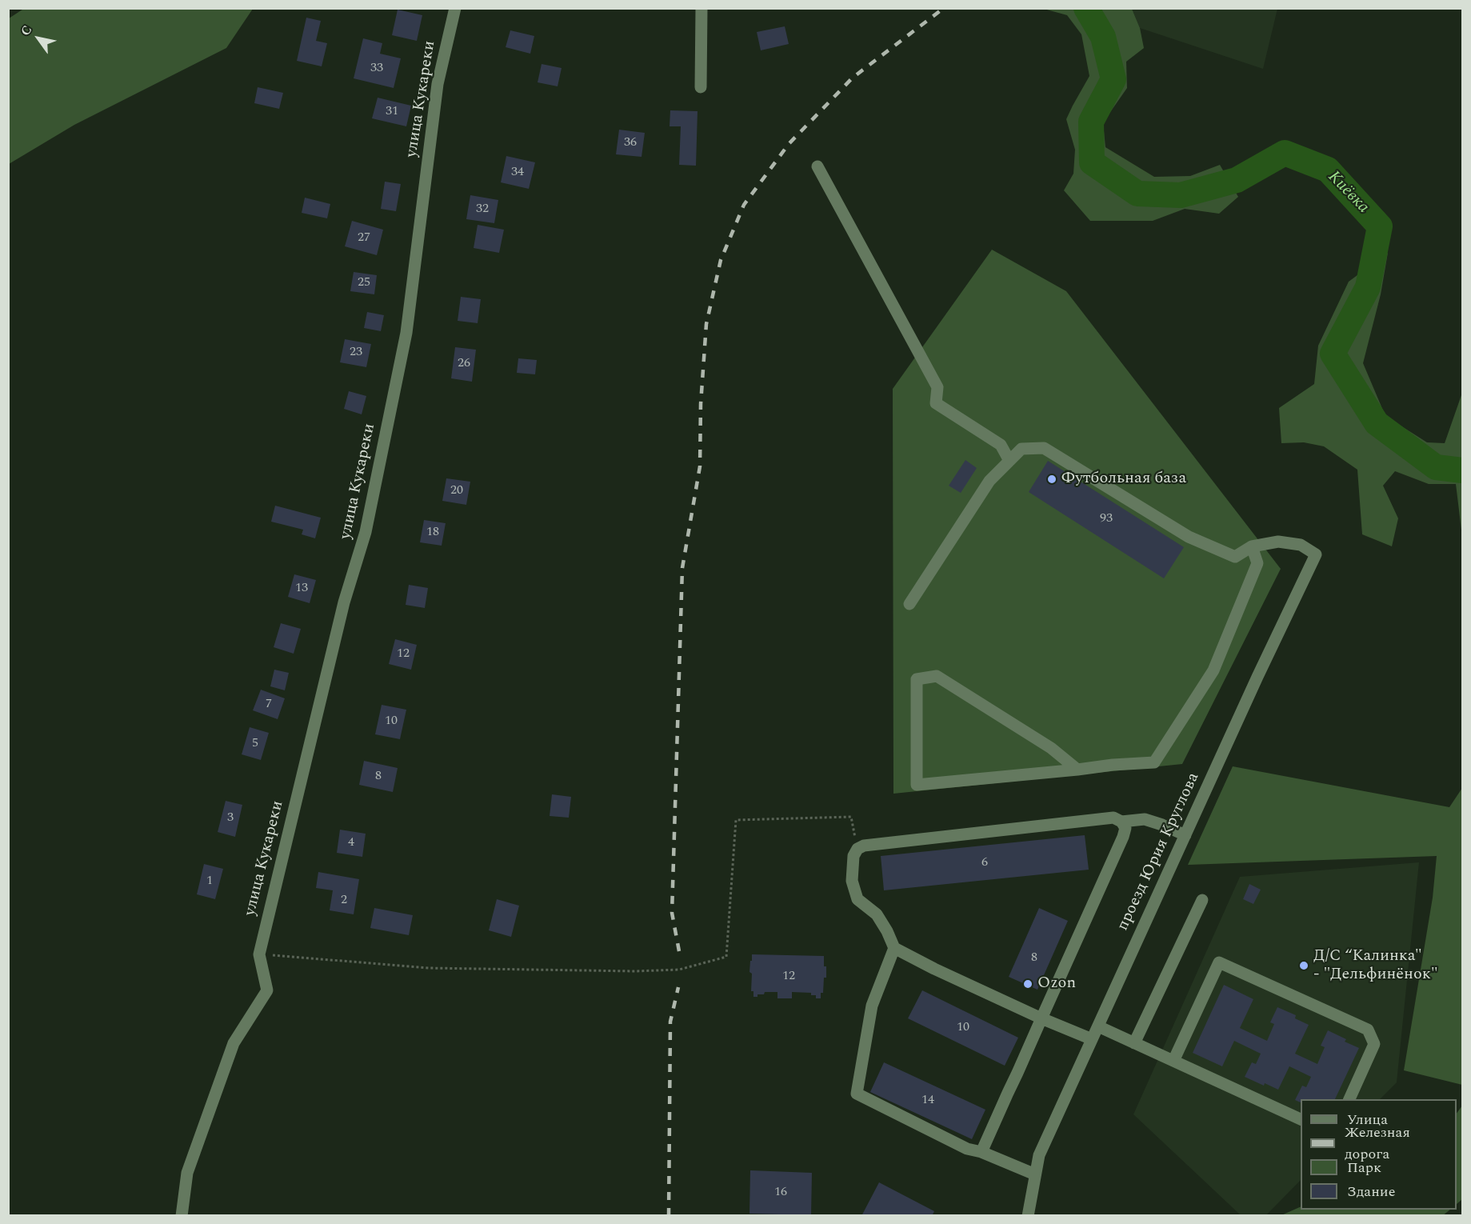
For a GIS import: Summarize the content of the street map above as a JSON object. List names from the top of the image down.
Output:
{
  "streets": {
    "street": ["улица Кукареки", "проезд Юрия Круглова"]
  },
  "water": ["Киёвка"],
  "places": ["Футбольная база", "Д/С “Калинка\" - \"Дельфинёнок\"", "Ozon"],
  "house_numbers": [
    "33",
    "31",
    "36",
    "34",
    "32",
    "27",
    "25",
    "23",
    "26",
    "20",
    "93",
    "18",
    "13",
    "12",
    "7",
    "10",
    "5",
    "8",
    "3",
    "4",
    "6",
    "1",
    "2",
    "8",
    "12",
    "10",
    "14",
    "16"
  ],
  "legend": [
    "Улица",
    "Железная дорога",
    "Парк",
    "Здание"
  ],
  "north": "top left"
}
